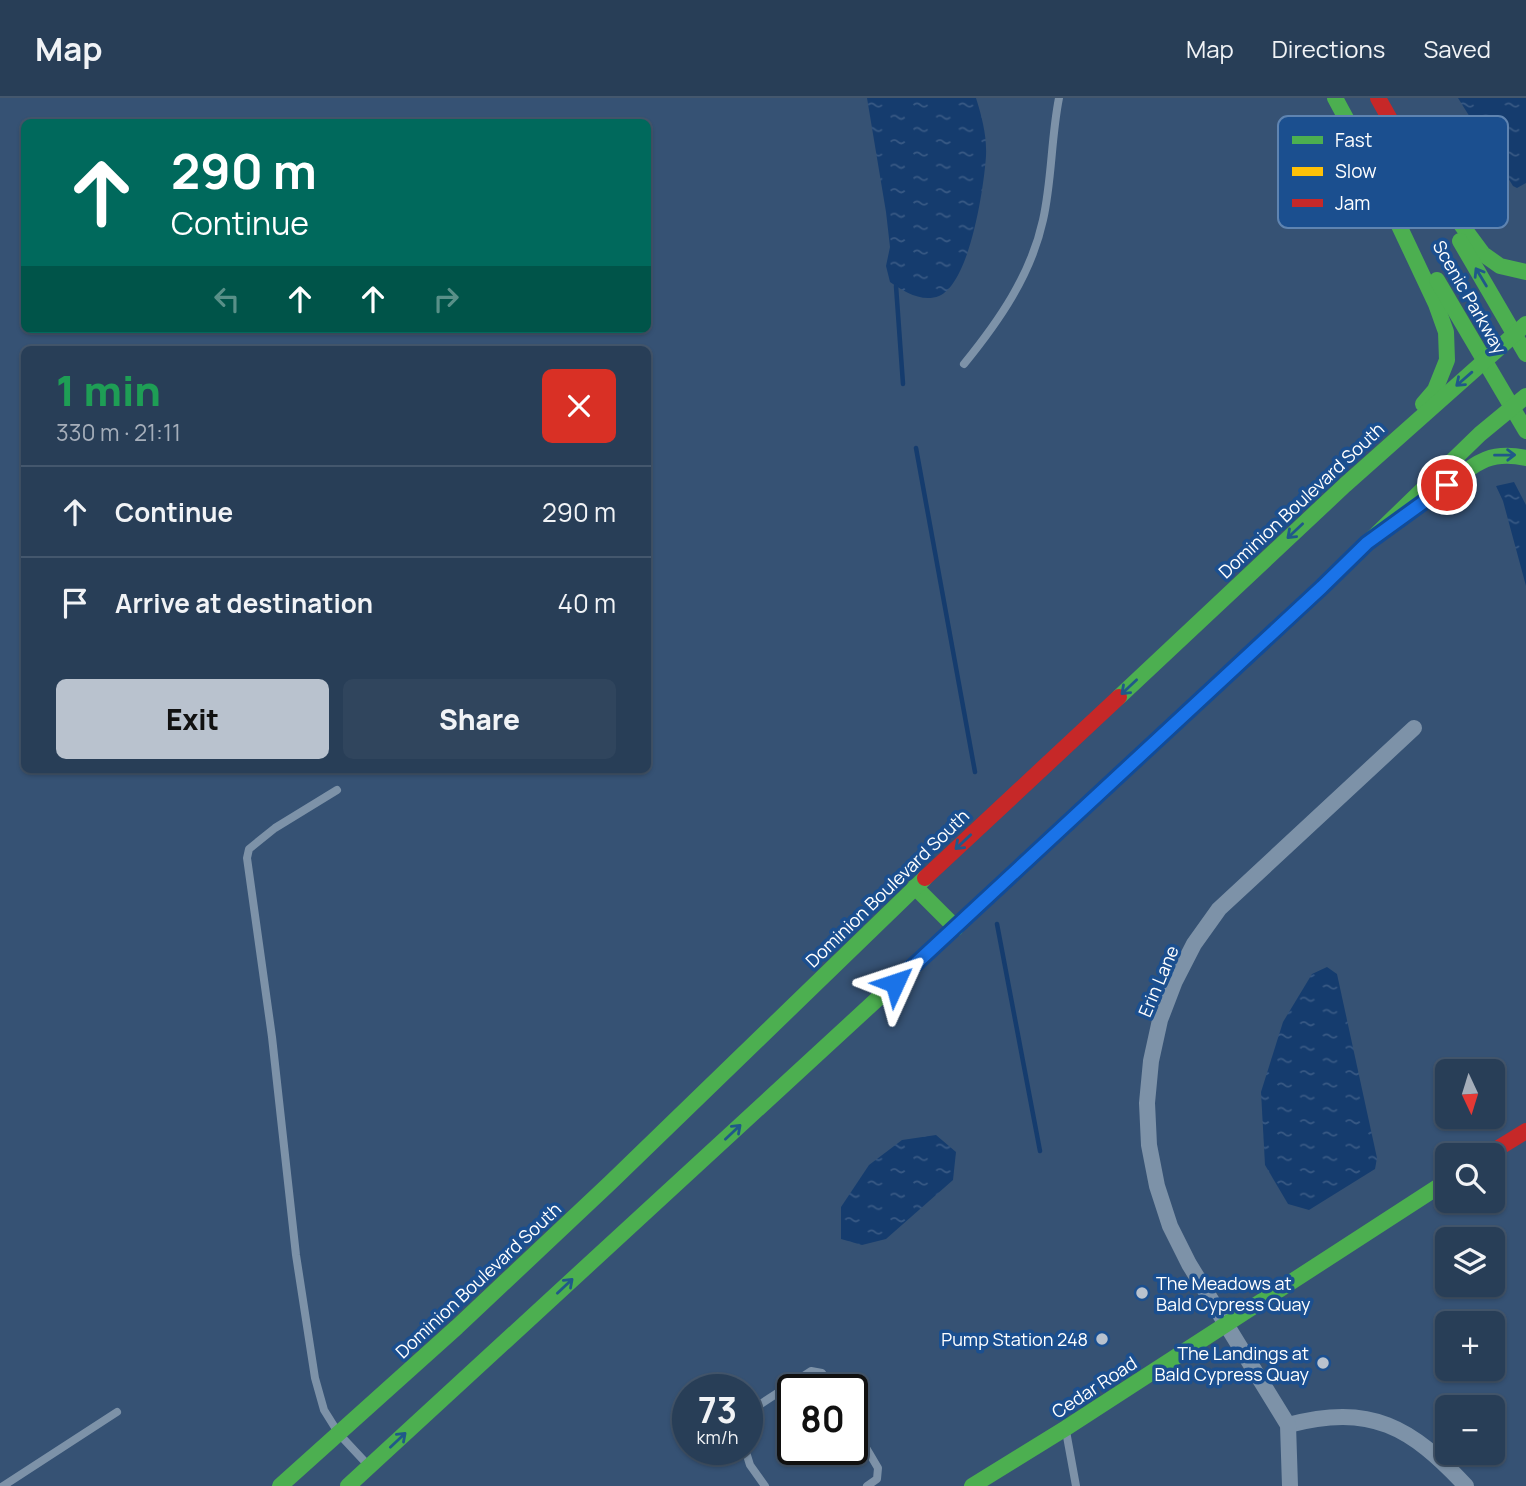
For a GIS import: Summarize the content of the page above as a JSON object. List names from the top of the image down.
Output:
{
  "streets": {
    "main road": ["Scenic Parkway", "Dominion Boulevard South", "Cedar Road"],
    "street": ["Erin Lane"]
  },
  "crossings": [
    ["Scenic Parkway", "Dominion Boulevard South"],
    ["Erin Lane", "Cedar Road"]
  ],
  "places": ["The Meadows at Bald Cypress Quay", "Pump Station 248", "The Landings at Bald Cypress Quay"],
  "legend": ["Fast", "Slow", "Jam"],
  "north": "bottom",
  "page": {
    "header": "Map",
    "nav": ["Map", "Directions", "Saved"],
    "turn": ["290 m", "Continue"],
    "heading": ["1 min", "330 m · 21:11"],
    "list": [
      {
        "name": "Continue",
        "value": "290 m"
      },
      {
        "name": "Arrive at destination",
        "value": "40 m"
      }
    ],
    "buttons": ["Exit", "Share"],
    "map_buttons": ["+", "−"],
    "speed": "73 km/h",
    "limit": "80"
  }
}
